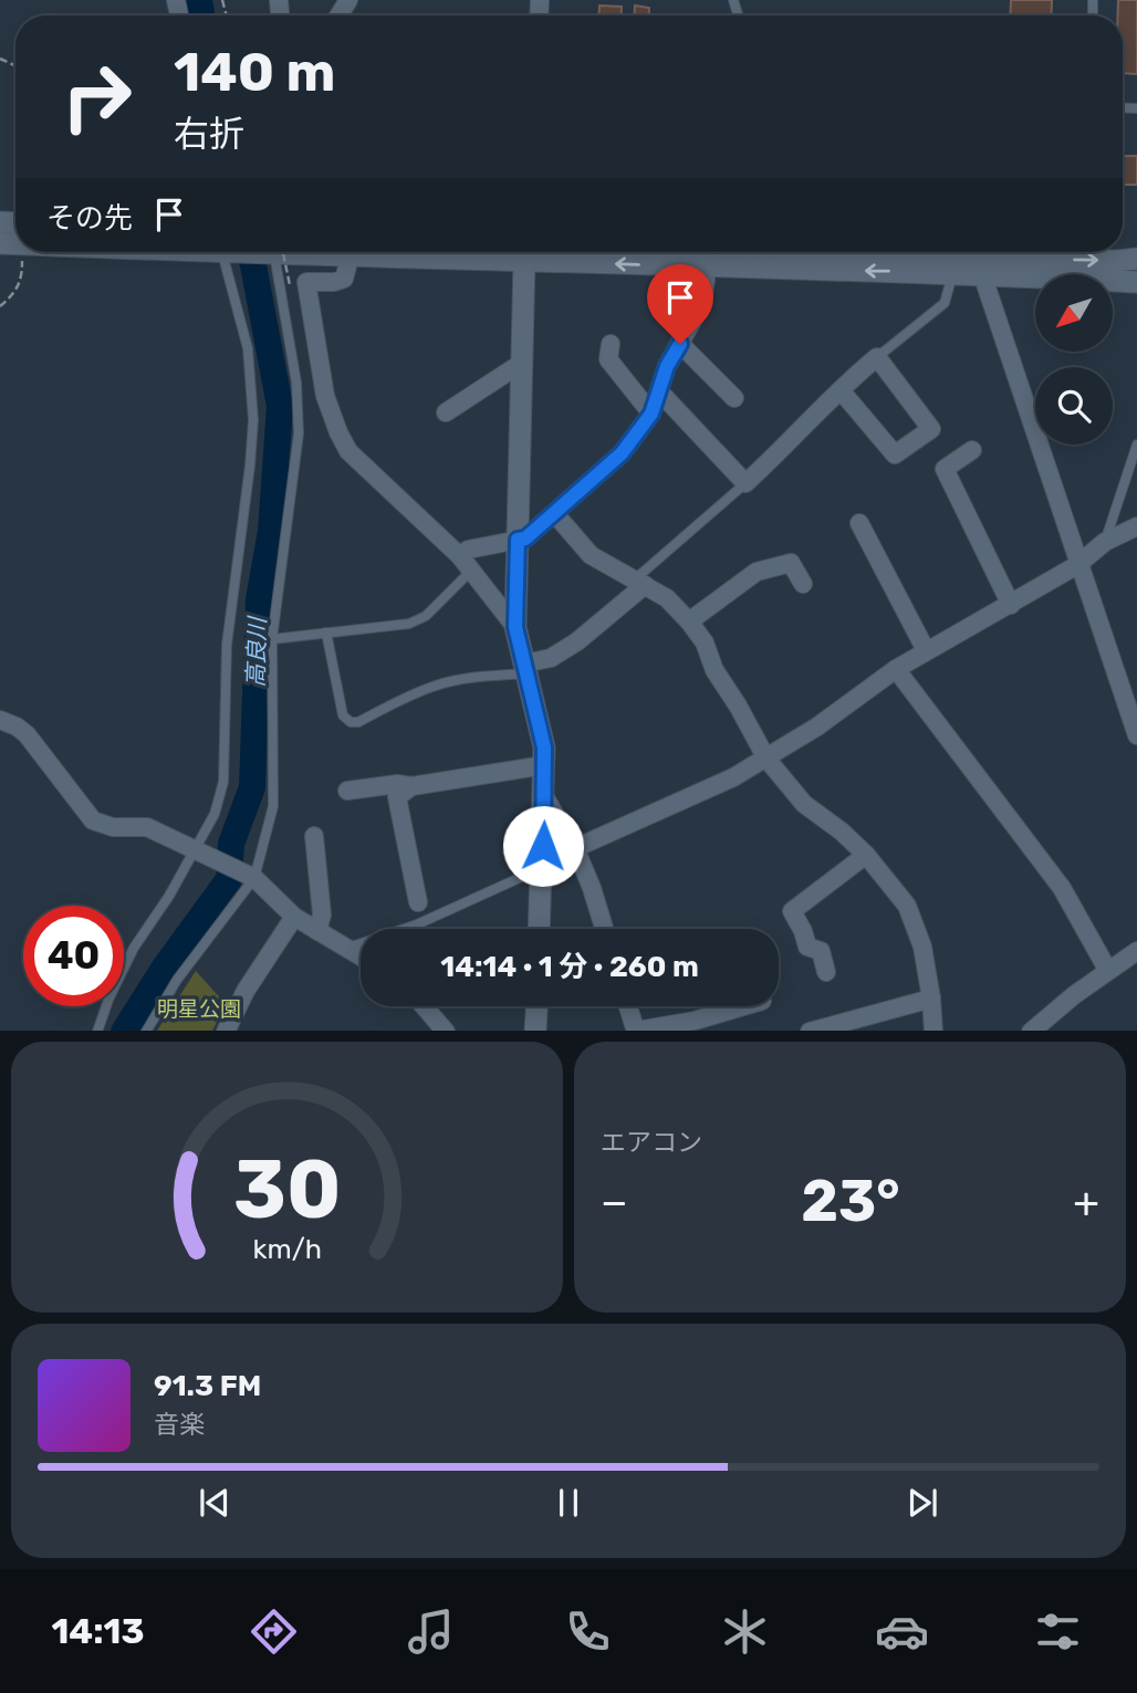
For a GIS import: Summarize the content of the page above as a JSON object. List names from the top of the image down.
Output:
{
  "water": ["高良川"],
  "parks": ["明星公園"],
  "north": "bottom left",
  "page": {
    "turn": ["140 m", "右折"],
    "then": "その先",
    "limit": "40",
    "trip": "14:14 · 1 分 · 260 m",
    "tile": "エアコン",
    "heat": ["−", "23°", "+"],
    "song": ["91.3 FM", "音楽"],
    "tabs": "14:13",
    "gauge": ["30", "km/h"]
  }
}
